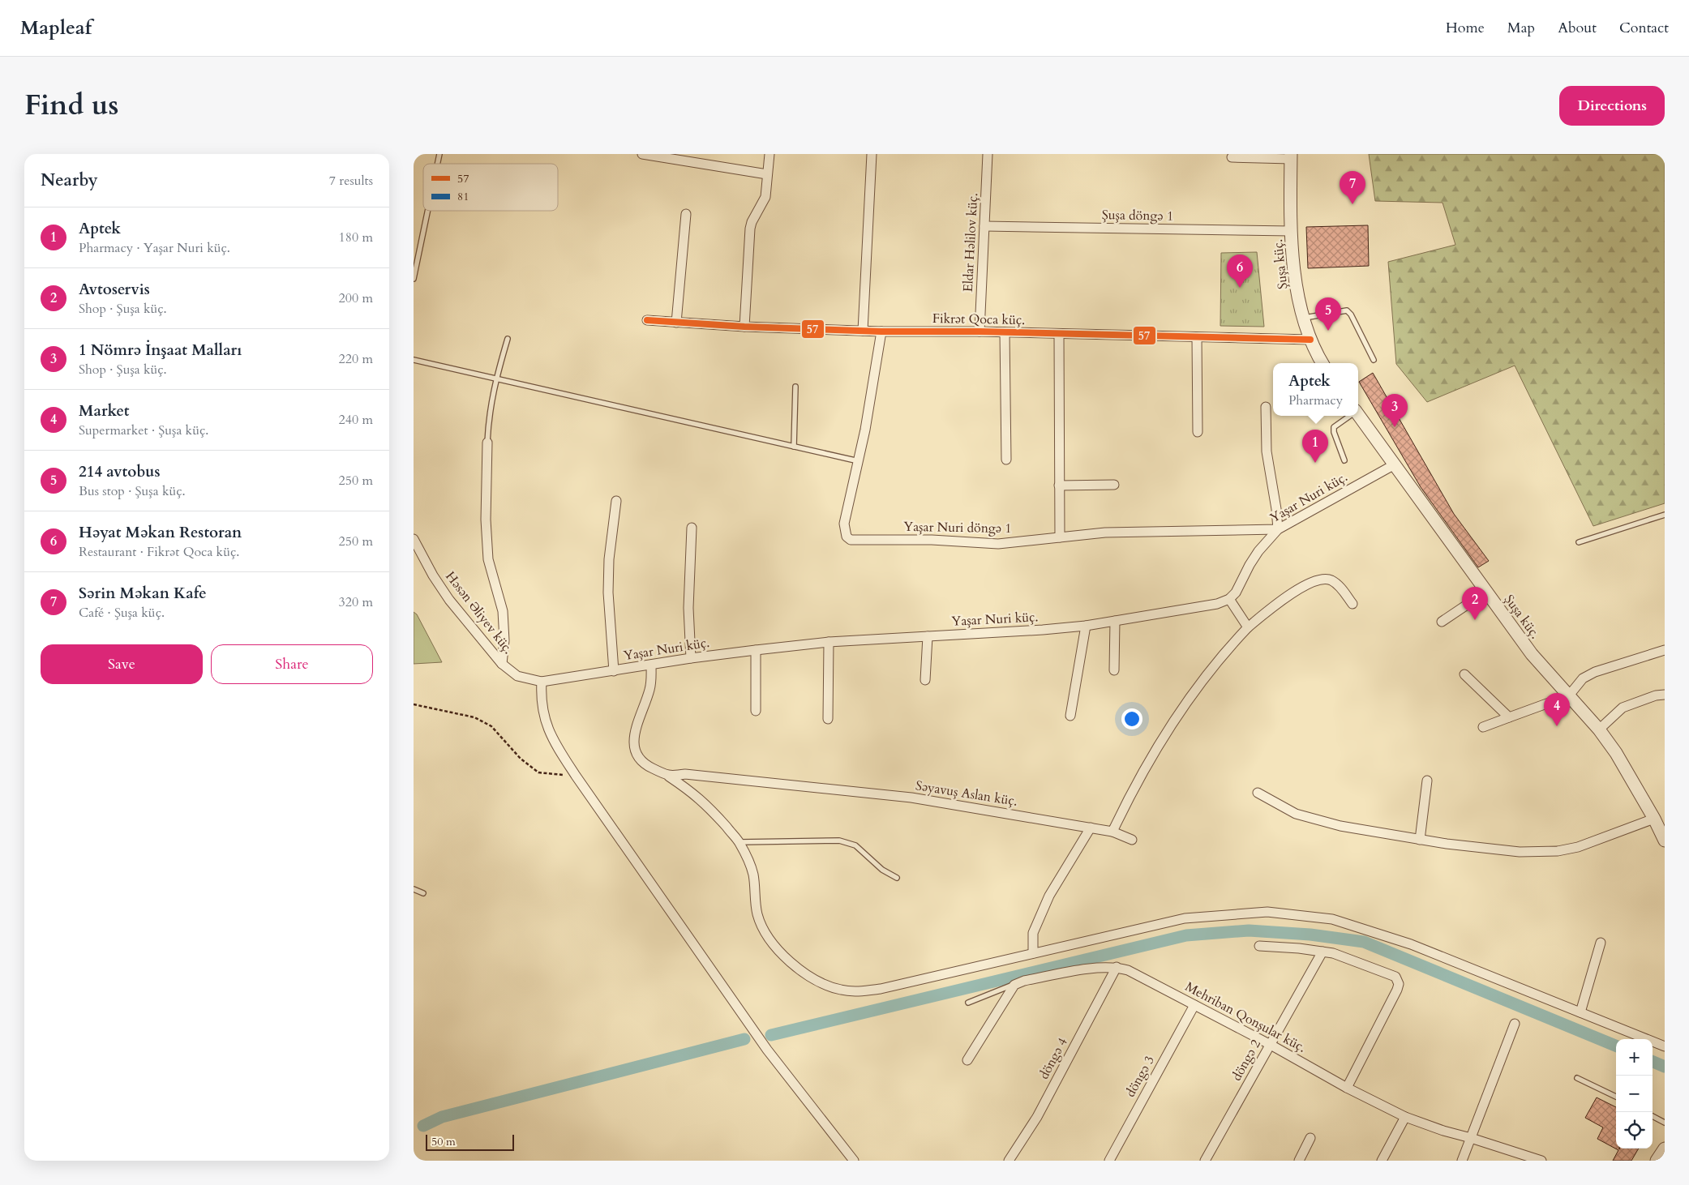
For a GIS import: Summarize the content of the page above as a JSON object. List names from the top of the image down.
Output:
{
  "streets": {
    "street": [
      "Şuşa döngə 1",
      "Eldar Həlilov küç.",
      "Şuşa küç.",
      "Fikrət Qoca küç.",
      "Yaşar Nuri küç.",
      "Yaşar Nuri döngə 1",
      "Həsən Əliyev küç.",
      "Səyavuş Aslan küç.",
      "Mehriban Qonşular küç.",
      "döngə 4",
      "döngə 2",
      "döngə 3"
    ]
  },
  "crossings": [
    ["Şuşa döngə 1", "Eldar Həlilov küç."],
    ["Şuşa döngə 1", "Şuşa küç."],
    ["Eldar Həlilov küç.", "Fikrət Qoca küç."],
    ["Şuşa küç.", "Fikrət Qoca küç."],
    ["Şuşa küç.", "Yaşar Nuri küç."],
    ["Fikrət Qoca küç.", "Yaşar Nuri döngə 1"],
    ["Yaşar Nuri küç.", "Yaşar Nuri döngə 1"],
    ["Yaşar Nuri küç.", "Həsən Əliyev küç."],
    ["Mehriban Qonşular küç.", "döngə 4"],
    ["Mehriban Qonşular küç.", "döngə 2"],
    ["Mehriban Qonşular küç.", "döngə 3"]
  ],
  "lines": ["transit line 57"],
  "legend": ["57", "81"],
  "scale_bar": "50 m",
  "page": {
    "header": "Mapleaf",
    "nav": [
      "Home",
      "Map",
      "About",
      "Contact"
    ],
    "title": "Find us",
    "buttons": [
      "Directions",
      ["Save", "Share"]
    ],
    "heading": ["Nearby", "7 results"],
    "pins": [
      "7",
      "6",
      "5",
      "3",
      "1",
      "2",
      "4"
    ],
    "list": [
      {
        "mark": "1",
        "name": "Aptek",
        "note": "Pharmacy · Yaşar Nuri küç.",
        "value": "180 m"
      },
      {
        "mark": "2",
        "name": "Avtoservis",
        "note": "Shop · Şuşa küç.",
        "value": "200 m"
      },
      {
        "mark": "3",
        "name": "1 Nömrə İnşaat Malları",
        "note": "Shop · Şuşa küç.",
        "value": "220 m"
      },
      {
        "mark": "4",
        "name": "Market",
        "note": "Supermarket · Şuşa küç.",
        "value": "240 m"
      },
      {
        "mark": "5",
        "name": "214 avtobus",
        "note": "Bus stop · Şuşa küç.",
        "value": "250 m"
      },
      {
        "mark": "6",
        "name": "Həyat Məkan Restoran",
        "note": "Restaurant · Fikrət Qoca küç.",
        "value": "250 m"
      },
      {
        "mark": "7",
        "name": "Sərin Məkan Kafe",
        "note": "Café · Şuşa küç.",
        "value": "320 m"
      }
    ],
    "popup": ["Aptek", "Pharmacy"],
    "map_buttons": ["+", "−"],
    "scale": "50 m"
  }
}
